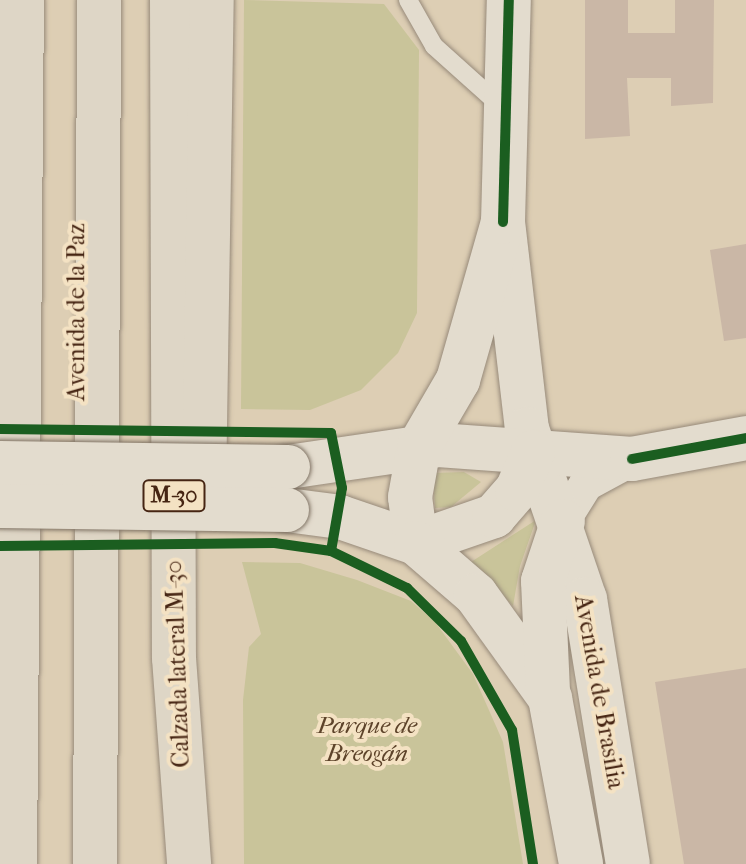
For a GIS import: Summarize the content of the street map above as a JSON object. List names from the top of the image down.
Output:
{
  "streets": {
    "highway": ["Avenida de la Paz", "M-30", "Calzada lateral M-30"],
    "street": ["Avenida de Brasilia"]
  },
  "crossings": [
    ["M-30", "Calzada lateral M-30"]
  ],
  "parks": ["Parque de Breogán"]
}
